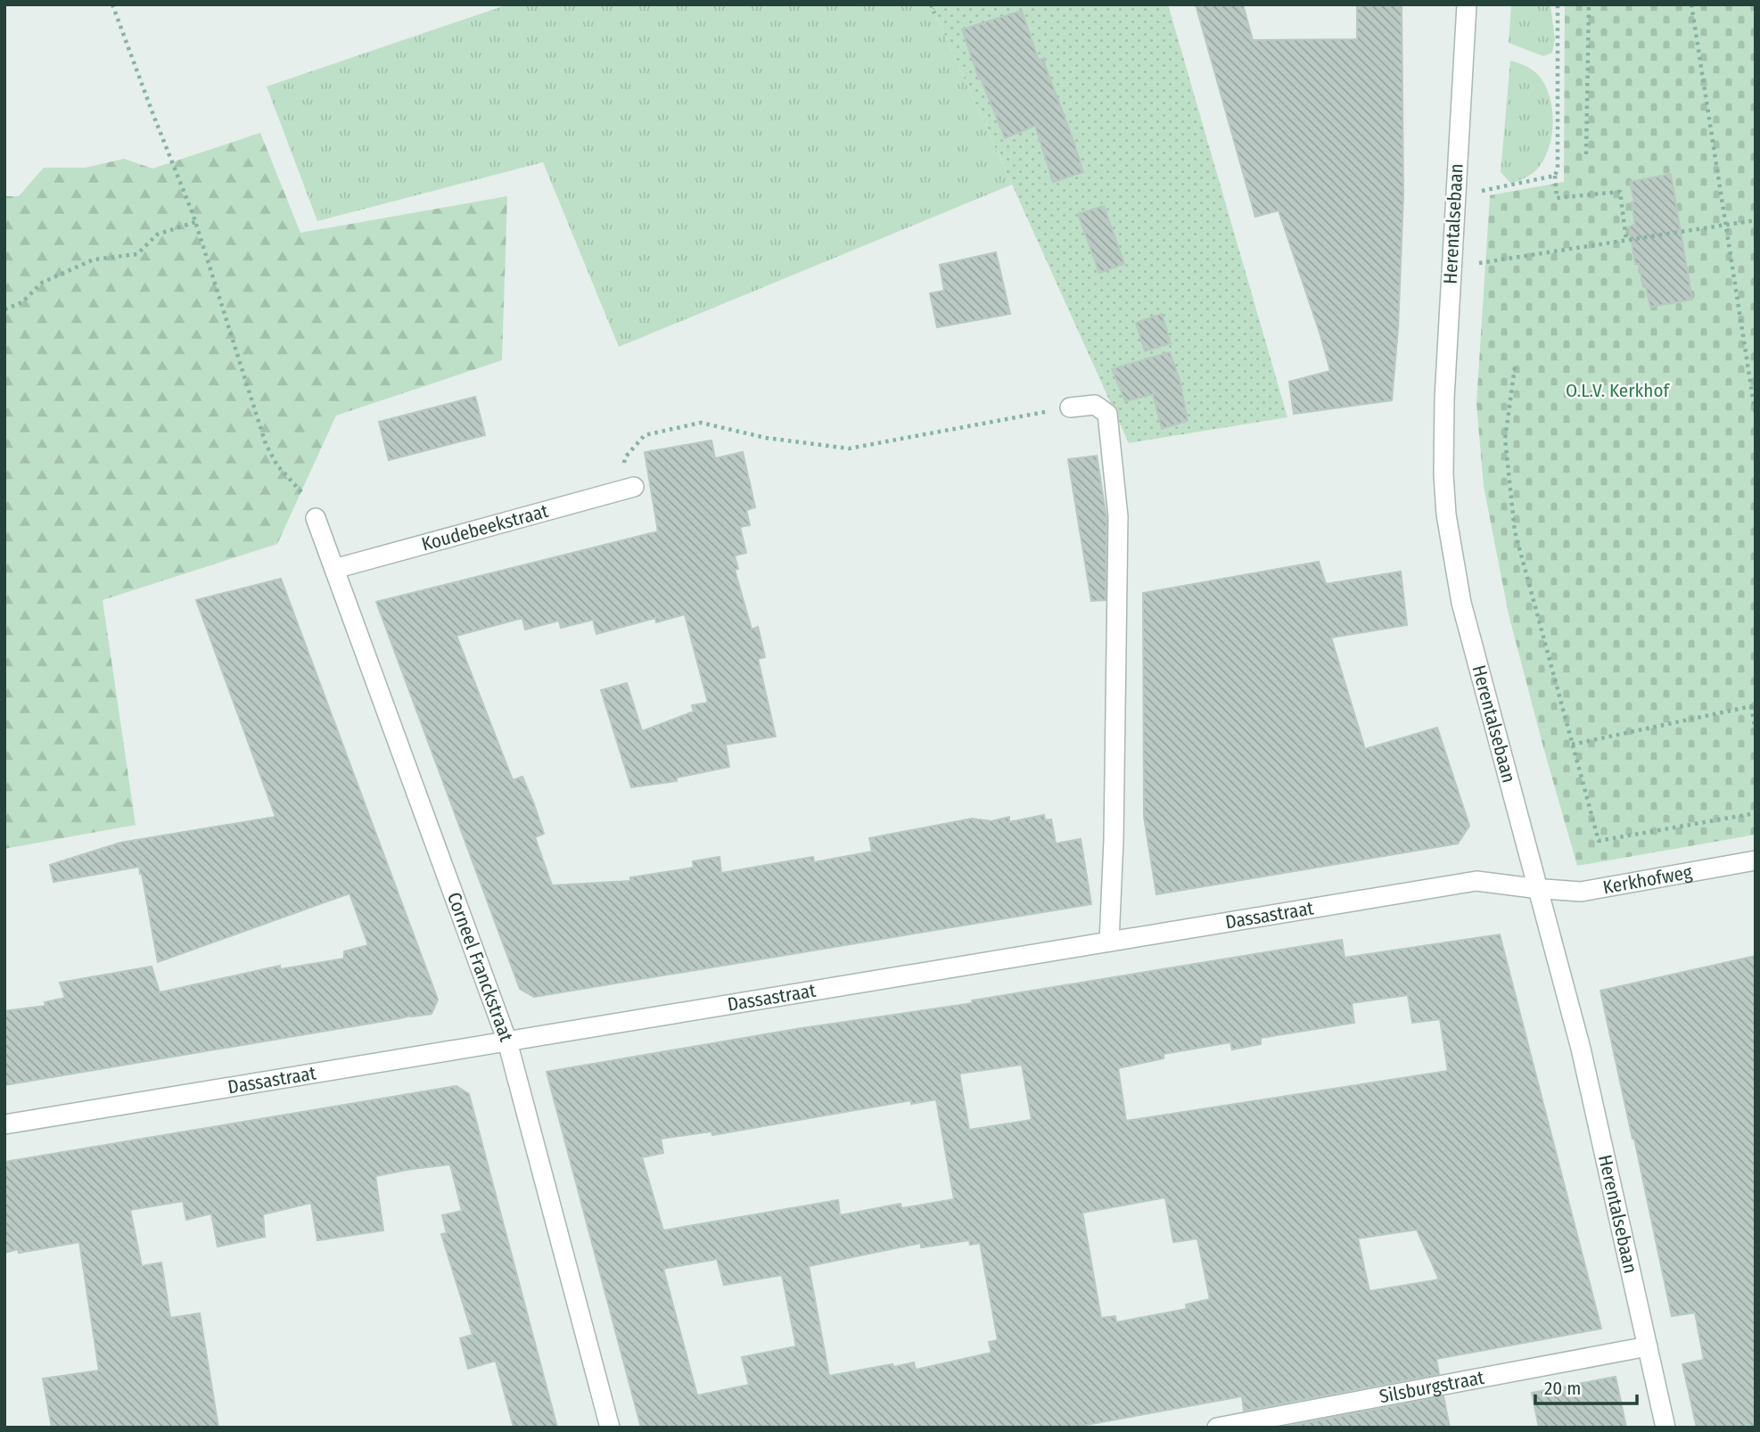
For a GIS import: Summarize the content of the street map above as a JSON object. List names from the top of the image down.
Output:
{
  "streets": {
    "street": [
      "Herentalsebaan",
      "Koudebeekstraat",
      "Kerkhofweg",
      "Dassastraat",
      "Corneel Franckstraat",
      "Silsburgstraat"
    ]
  },
  "crossings": [
    ["Herentalsebaan", "Kerkhofweg"],
    ["Herentalsebaan", "Dassastraat"],
    ["Herentalsebaan", "Silsburgstraat"],
    ["Koudebeekstraat", "Corneel Franckstraat"],
    ["Kerkhofweg", "Dassastraat"],
    ["Dassastraat", "Corneel Franckstraat"]
  ],
  "parks": ["O.L.V. Kerkhof"],
  "scale_bar": "20 m"
}
